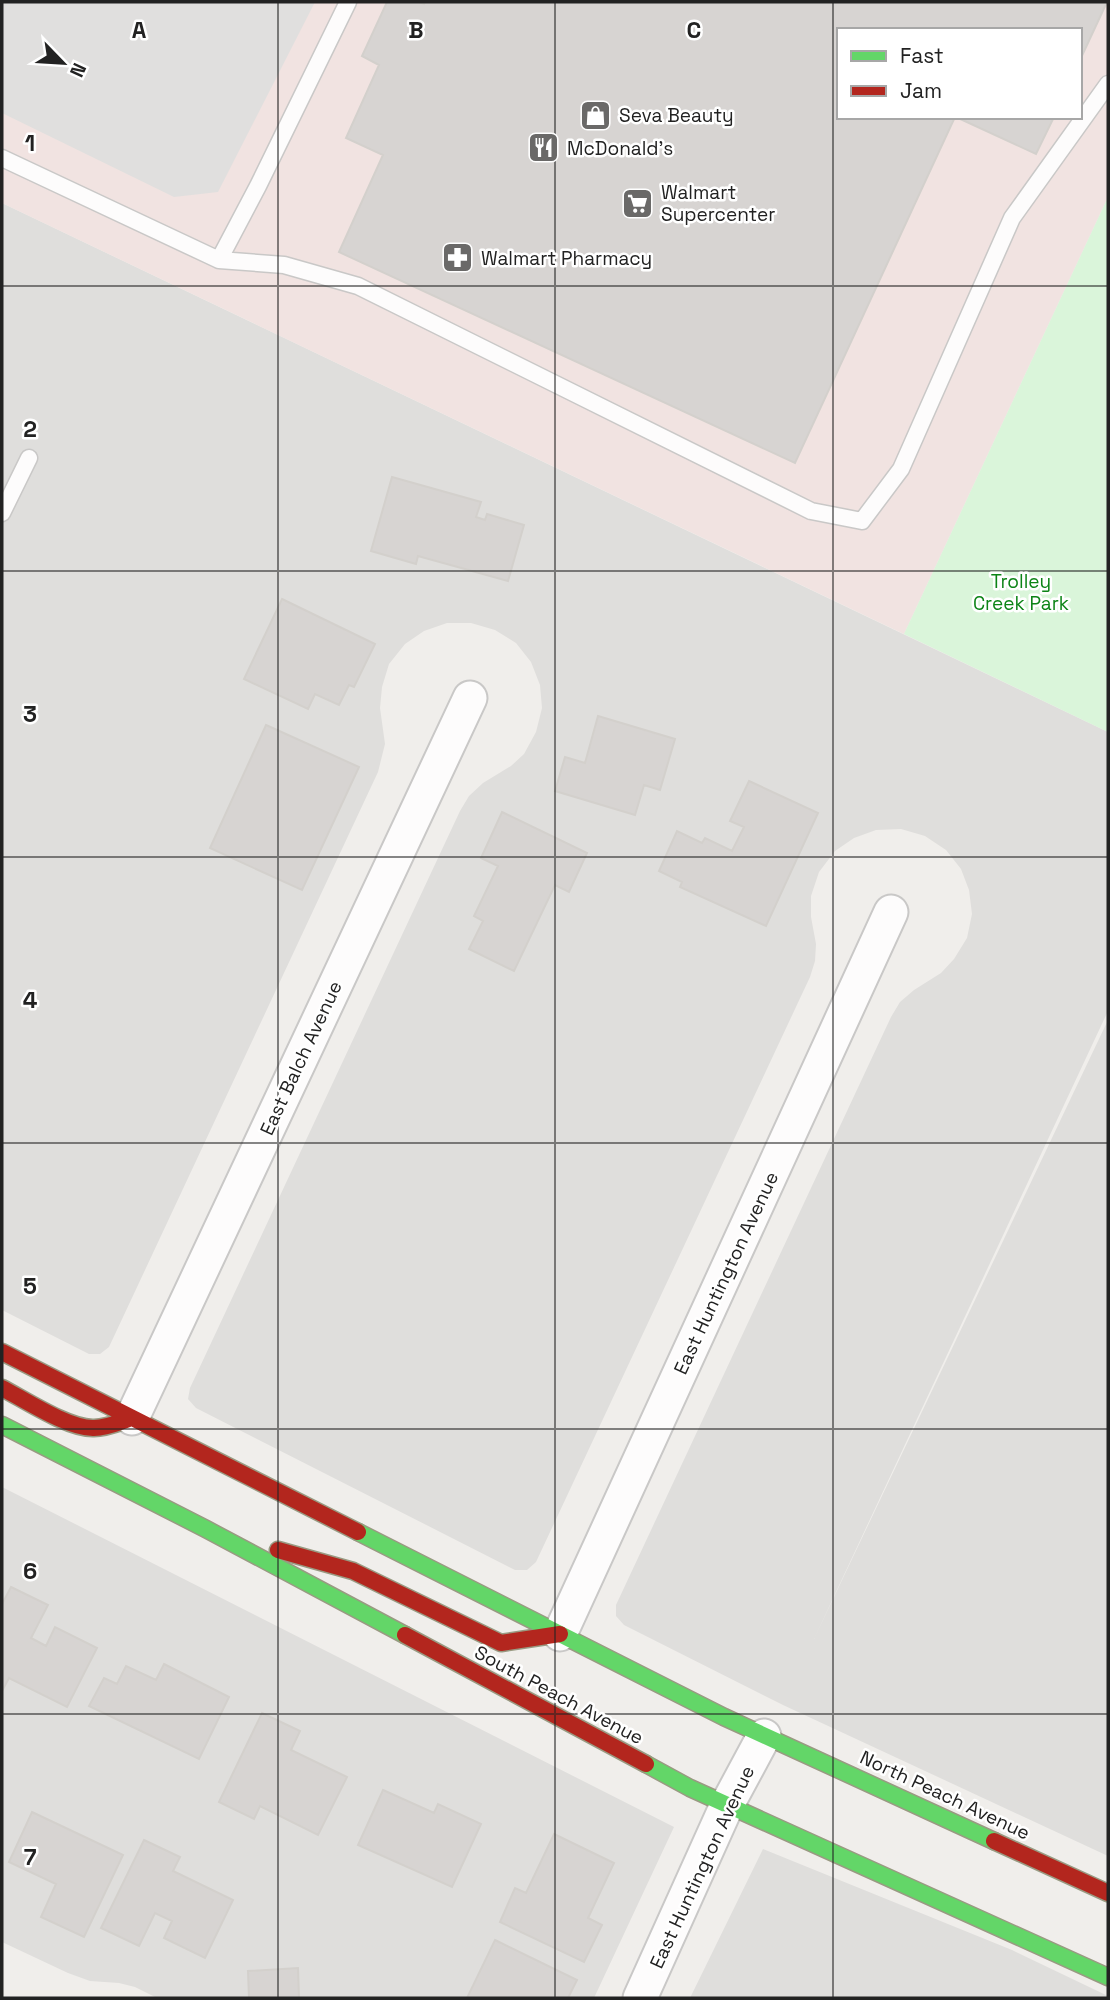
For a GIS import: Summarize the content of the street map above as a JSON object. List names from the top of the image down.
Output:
{
  "streets": {
    "main road": ["South Peach Avenue", "North Peach Avenue"],
    "street": ["East Balch Avenue", "East Huntington Avenue"]
  },
  "crossings": [
    ["East Huntington Avenue", "South Peach Avenue"],
    ["East Huntington Avenue", "North Peach Avenue"]
  ],
  "parks": ["Trolley Creek Park"],
  "places": {
    "shop": ["Seva Beauty"],
    "restaurant": ["McDonald's"],
    "supermarket": ["Walmart Supercenter"],
    "pharmacy": ["Walmart Pharmacy"]
  },
  "legend": ["Fast", "Jam"],
  "north": "bottom right",
  "grid": {
    "columns": ["A", "B", "C"],
    "rows": [
      "1",
      "2",
      "3",
      "4",
      "5",
      "6",
      "7"
    ]
  }
}
